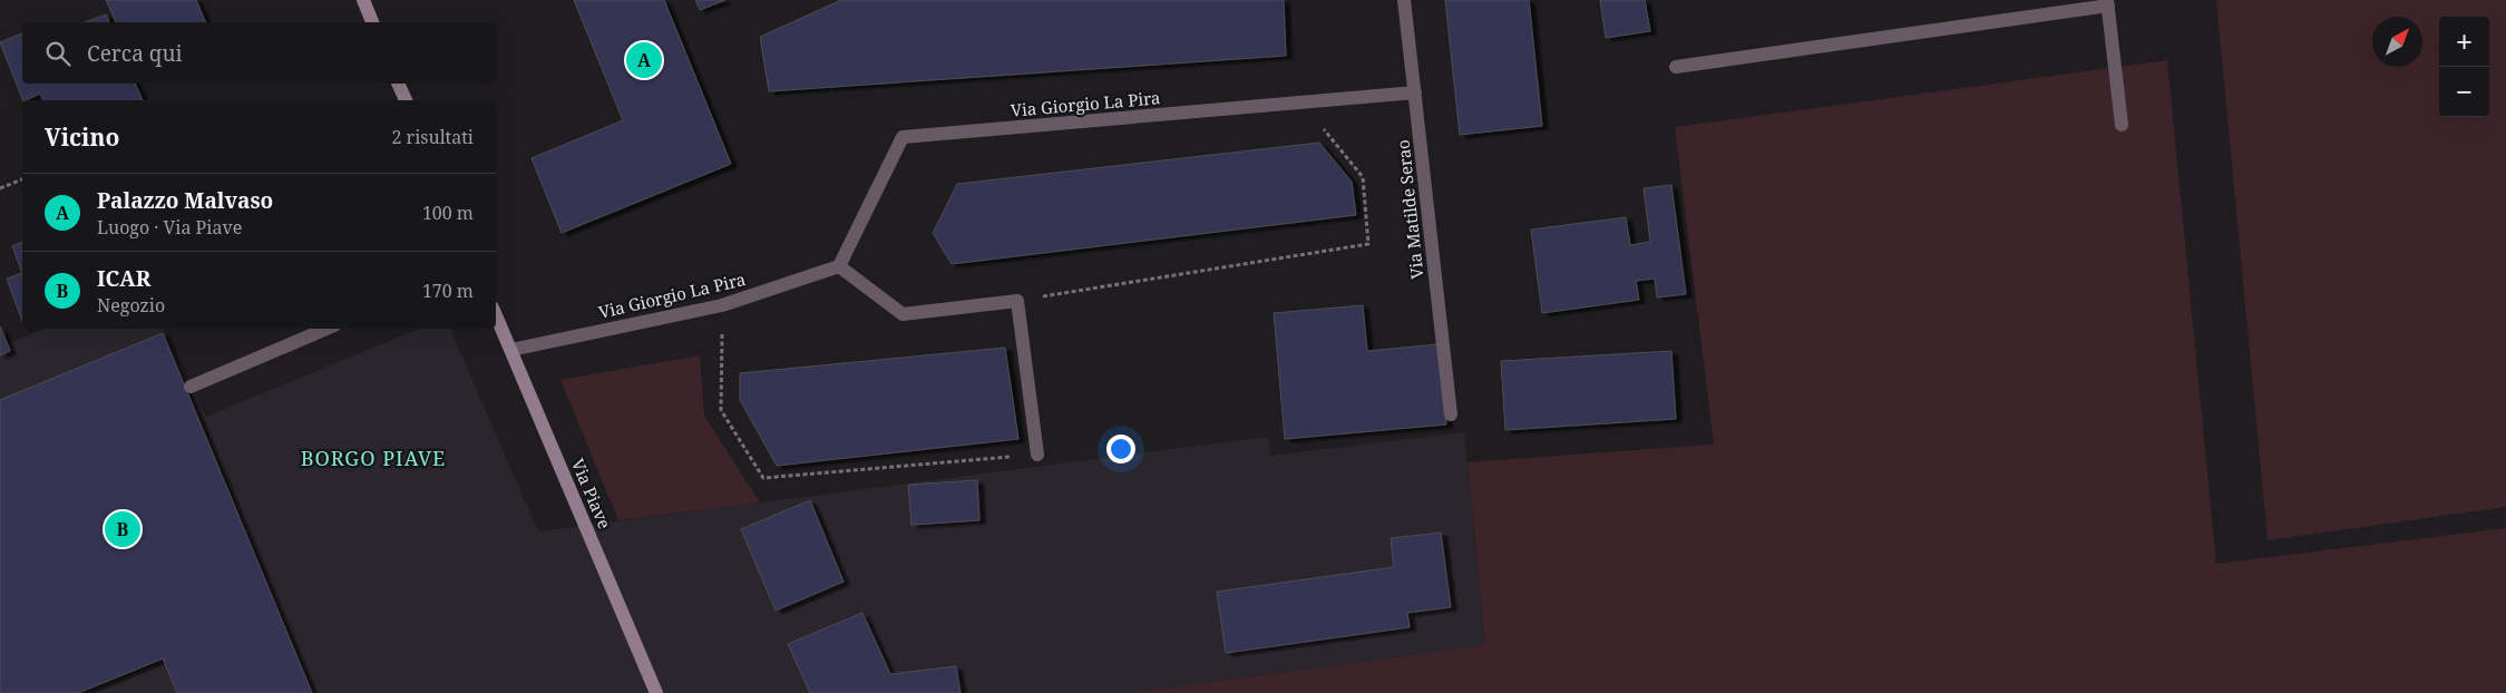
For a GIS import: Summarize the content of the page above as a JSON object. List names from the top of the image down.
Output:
{
  "streets": {
    "main road": ["Via Piave"],
    "street": ["Via Giorgio La Pira", "Via Matilde Serao"]
  },
  "crossings": [
    ["Via Giorgio La Pira", "Via Matilde Serao"],
    ["Via Giorgio La Pira", "Via Piave"]
  ],
  "districts": ["BORGO PIAVE"],
  "north": "top right",
  "page": {
    "map_buttons": ["+", "−"],
    "search": "Cerca qui",
    "pins": ["A", "B"],
    "heading": ["Vicino", "2 risultati"],
    "list": [
      {
        "mark": "A",
        "name": "Palazzo Malvaso",
        "note": "Luogo · Via Piave",
        "value": "100 m"
      },
      {
        "mark": "B",
        "name": "ICAR",
        "note": "Negozio",
        "value": "170 m"
      }
    ]
  }
}
